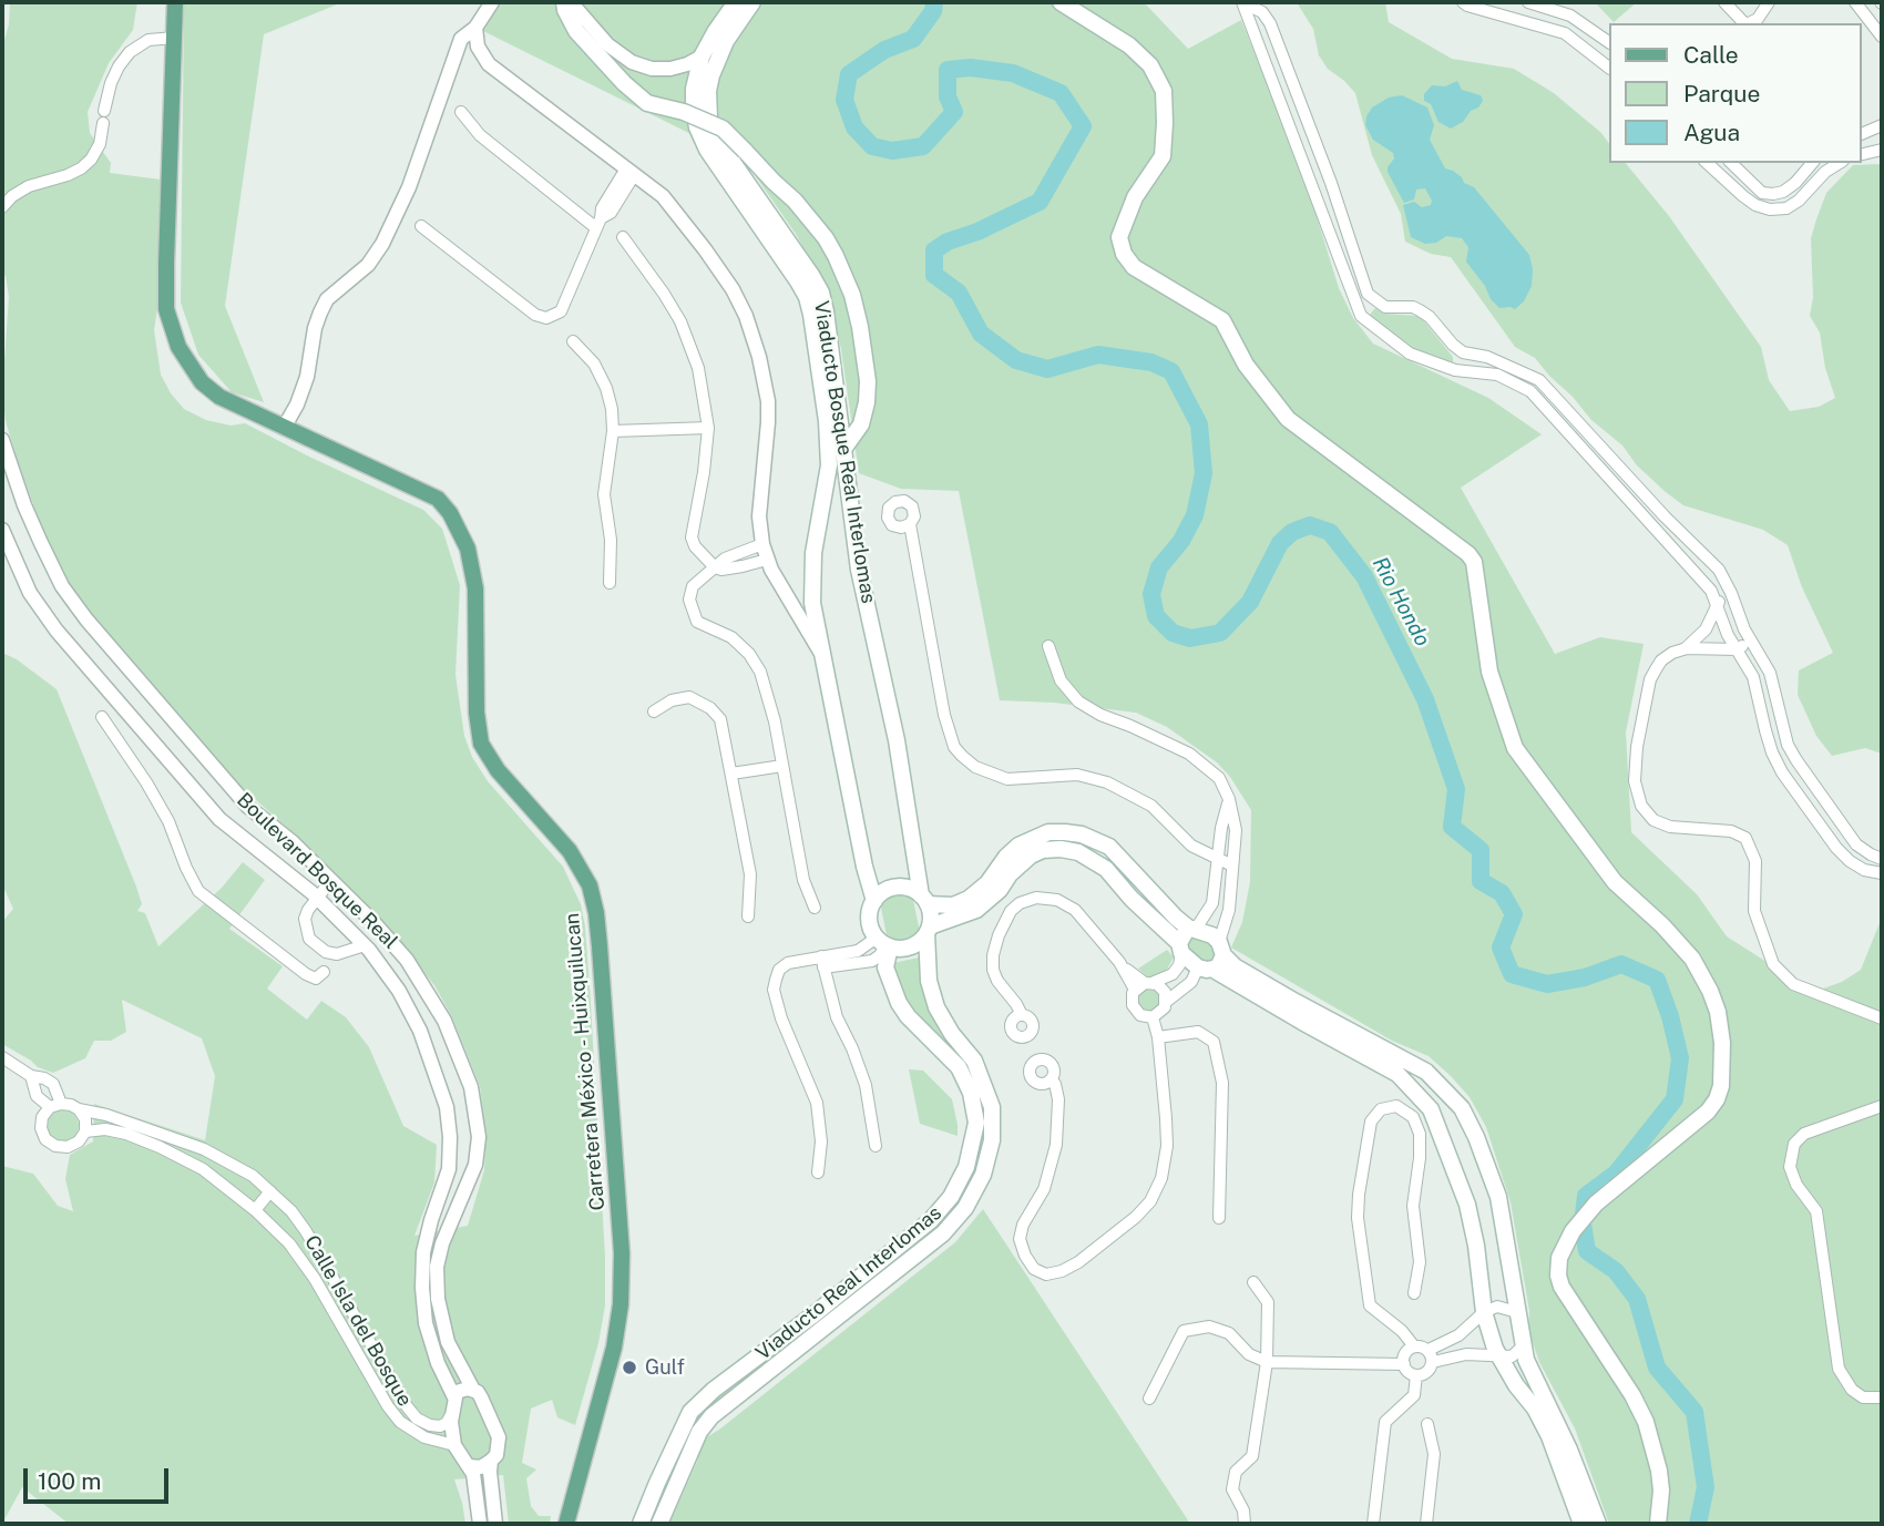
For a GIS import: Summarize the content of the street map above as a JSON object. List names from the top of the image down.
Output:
{
  "streets": {
    "main road": ["Viaducto Bosque Real Interlomas", "Carretera México - Huixquilucan", "Viaducto Real Interlomas"],
    "street": ["Boulevard Bosque Real", "Calle Isla del Bosque"]
  },
  "crossings": [
    ["Viaducto Bosque Real Interlomas", "Viaducto Real Interlomas"],
    ["Boulevard Bosque Real", "Calle Isla del Bosque"]
  ],
  "water": ["Rio Hondo"],
  "places": ["Gulf"],
  "legend": ["Calle", "Parque", "Agua"],
  "scale_bar": "100 m"
}
